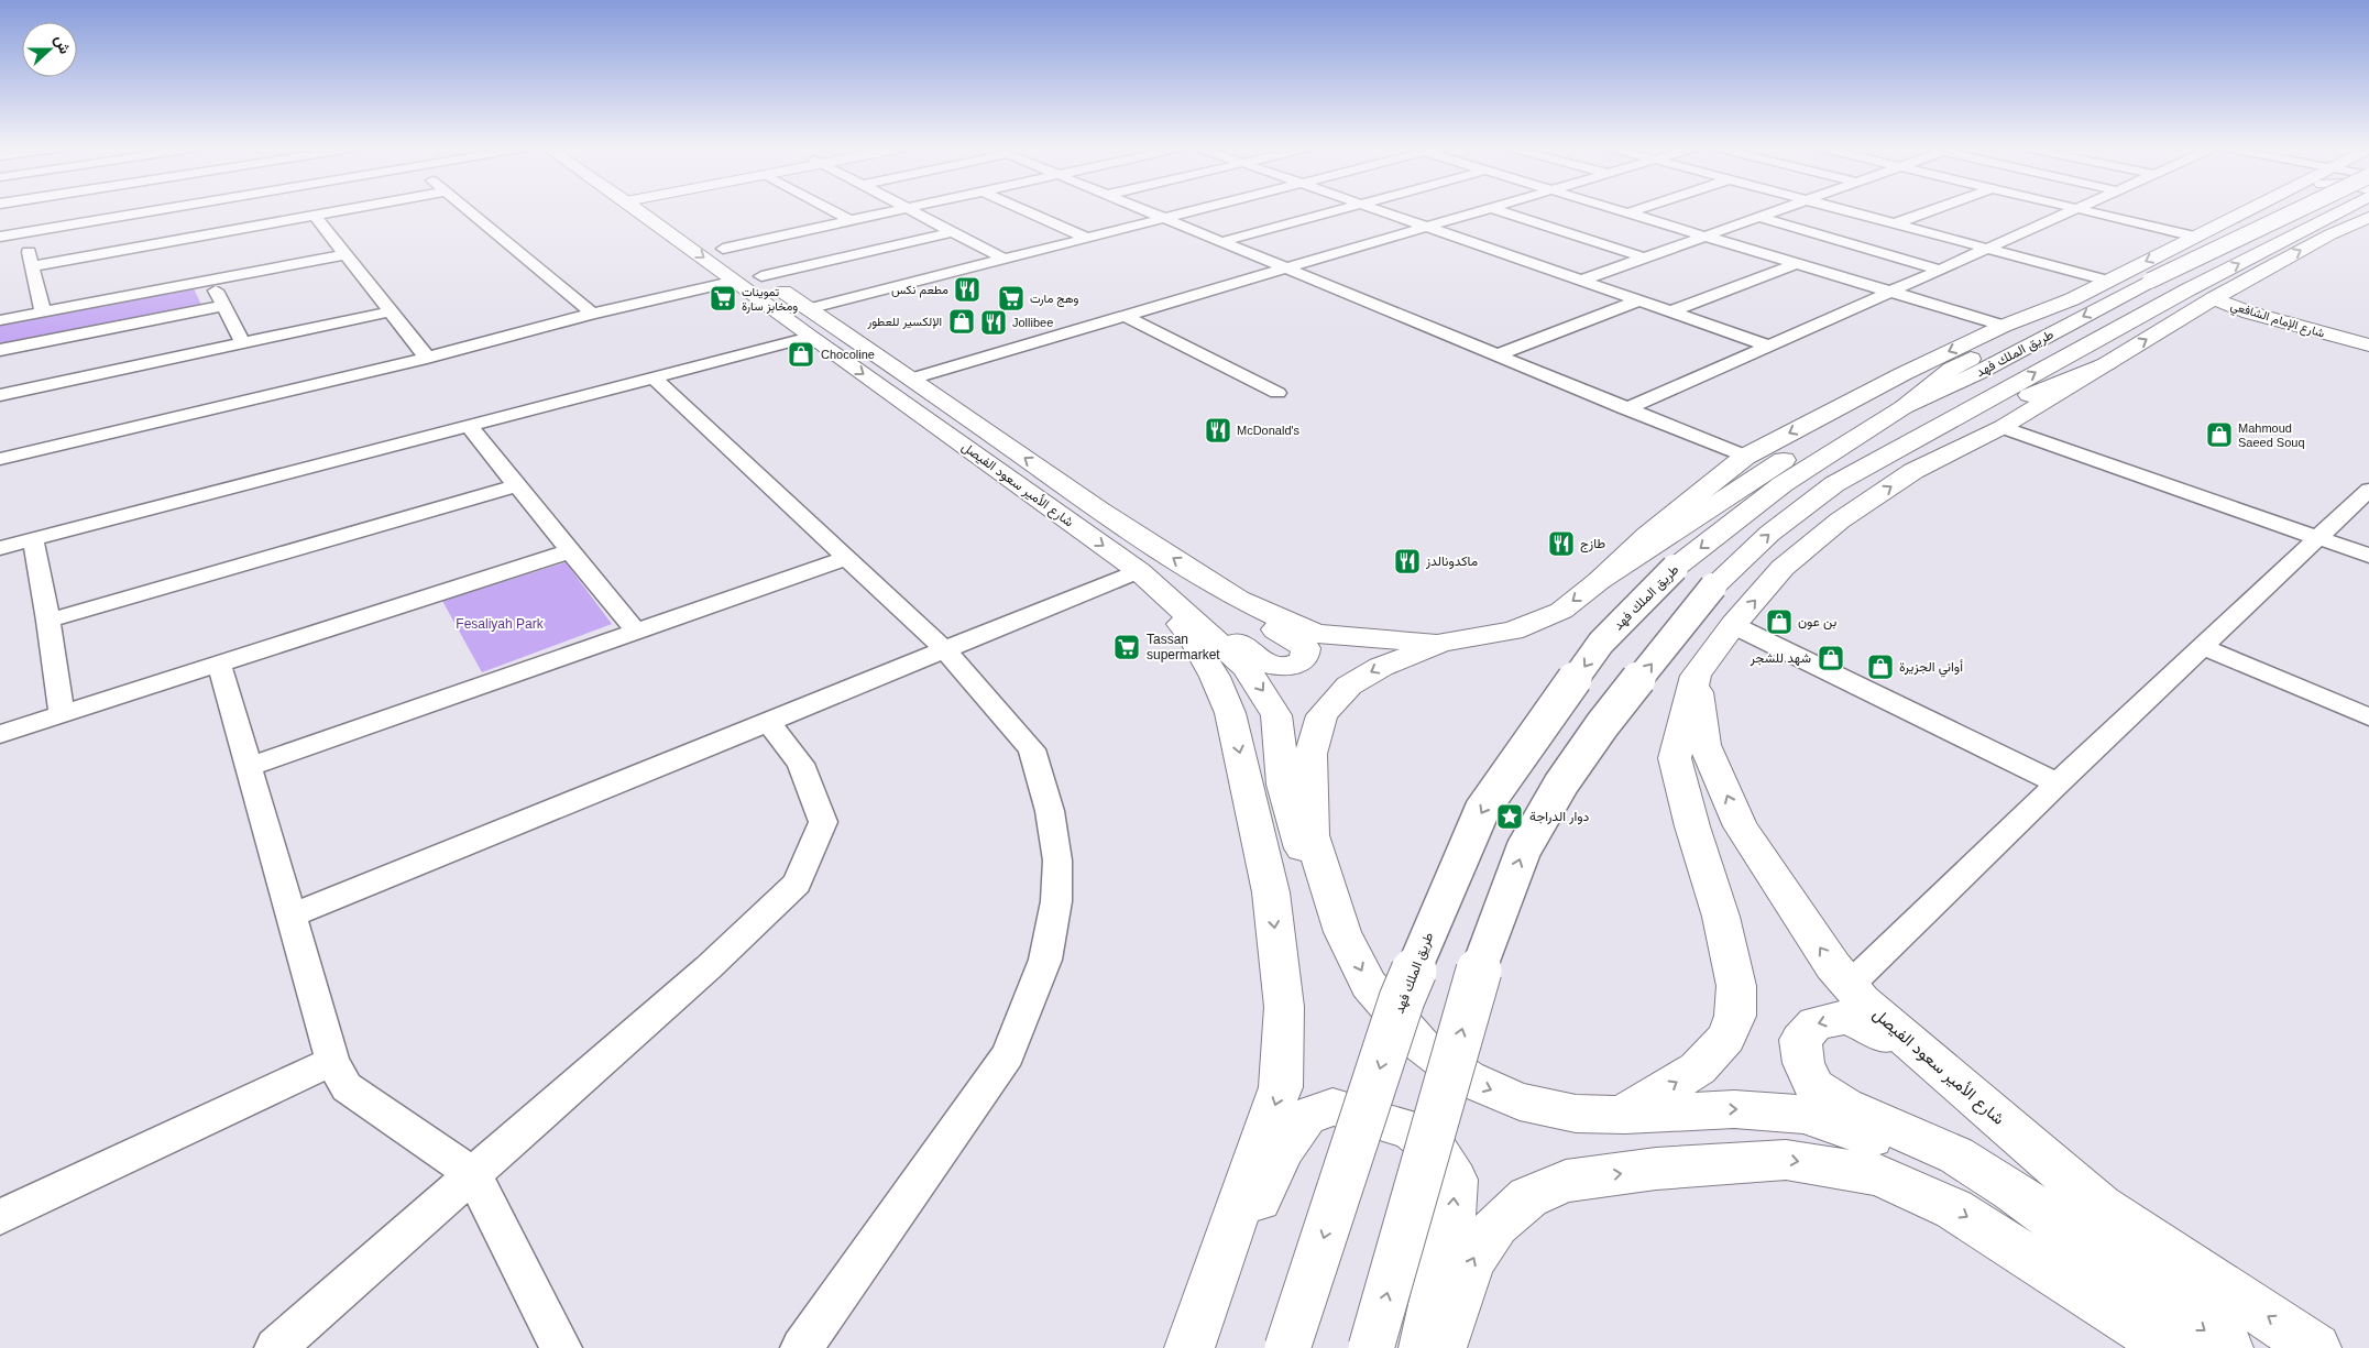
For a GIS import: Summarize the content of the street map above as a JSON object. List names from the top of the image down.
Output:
{
  "streets": {
    "main road": ["شارع الإمام الشافعي", "طريق الملك فهد", "شارع الأمير سعود الفيصل"]
  },
  "parks": ["Fesaliyah Park"],
  "places": {
    "restaurant": [
      "مطعم نكس",
      "Jollibee",
      "McDonald's",
      "طازج",
      "ماكدونالدز"
    ],
    "supermarket": ["تموينات ومخابز سارة", "وهج مارت", "Tassan supermarket"],
    "shop": [
      "الإلكسير للعطور",
      "Chocoline",
      "Mahmoud Saeed Souq",
      "بن عون",
      "شهد للشجر",
      "أواني الجزيرة"
    ],
    "place": ["دوار الدراجة"]
  },
  "north": "right"
}
